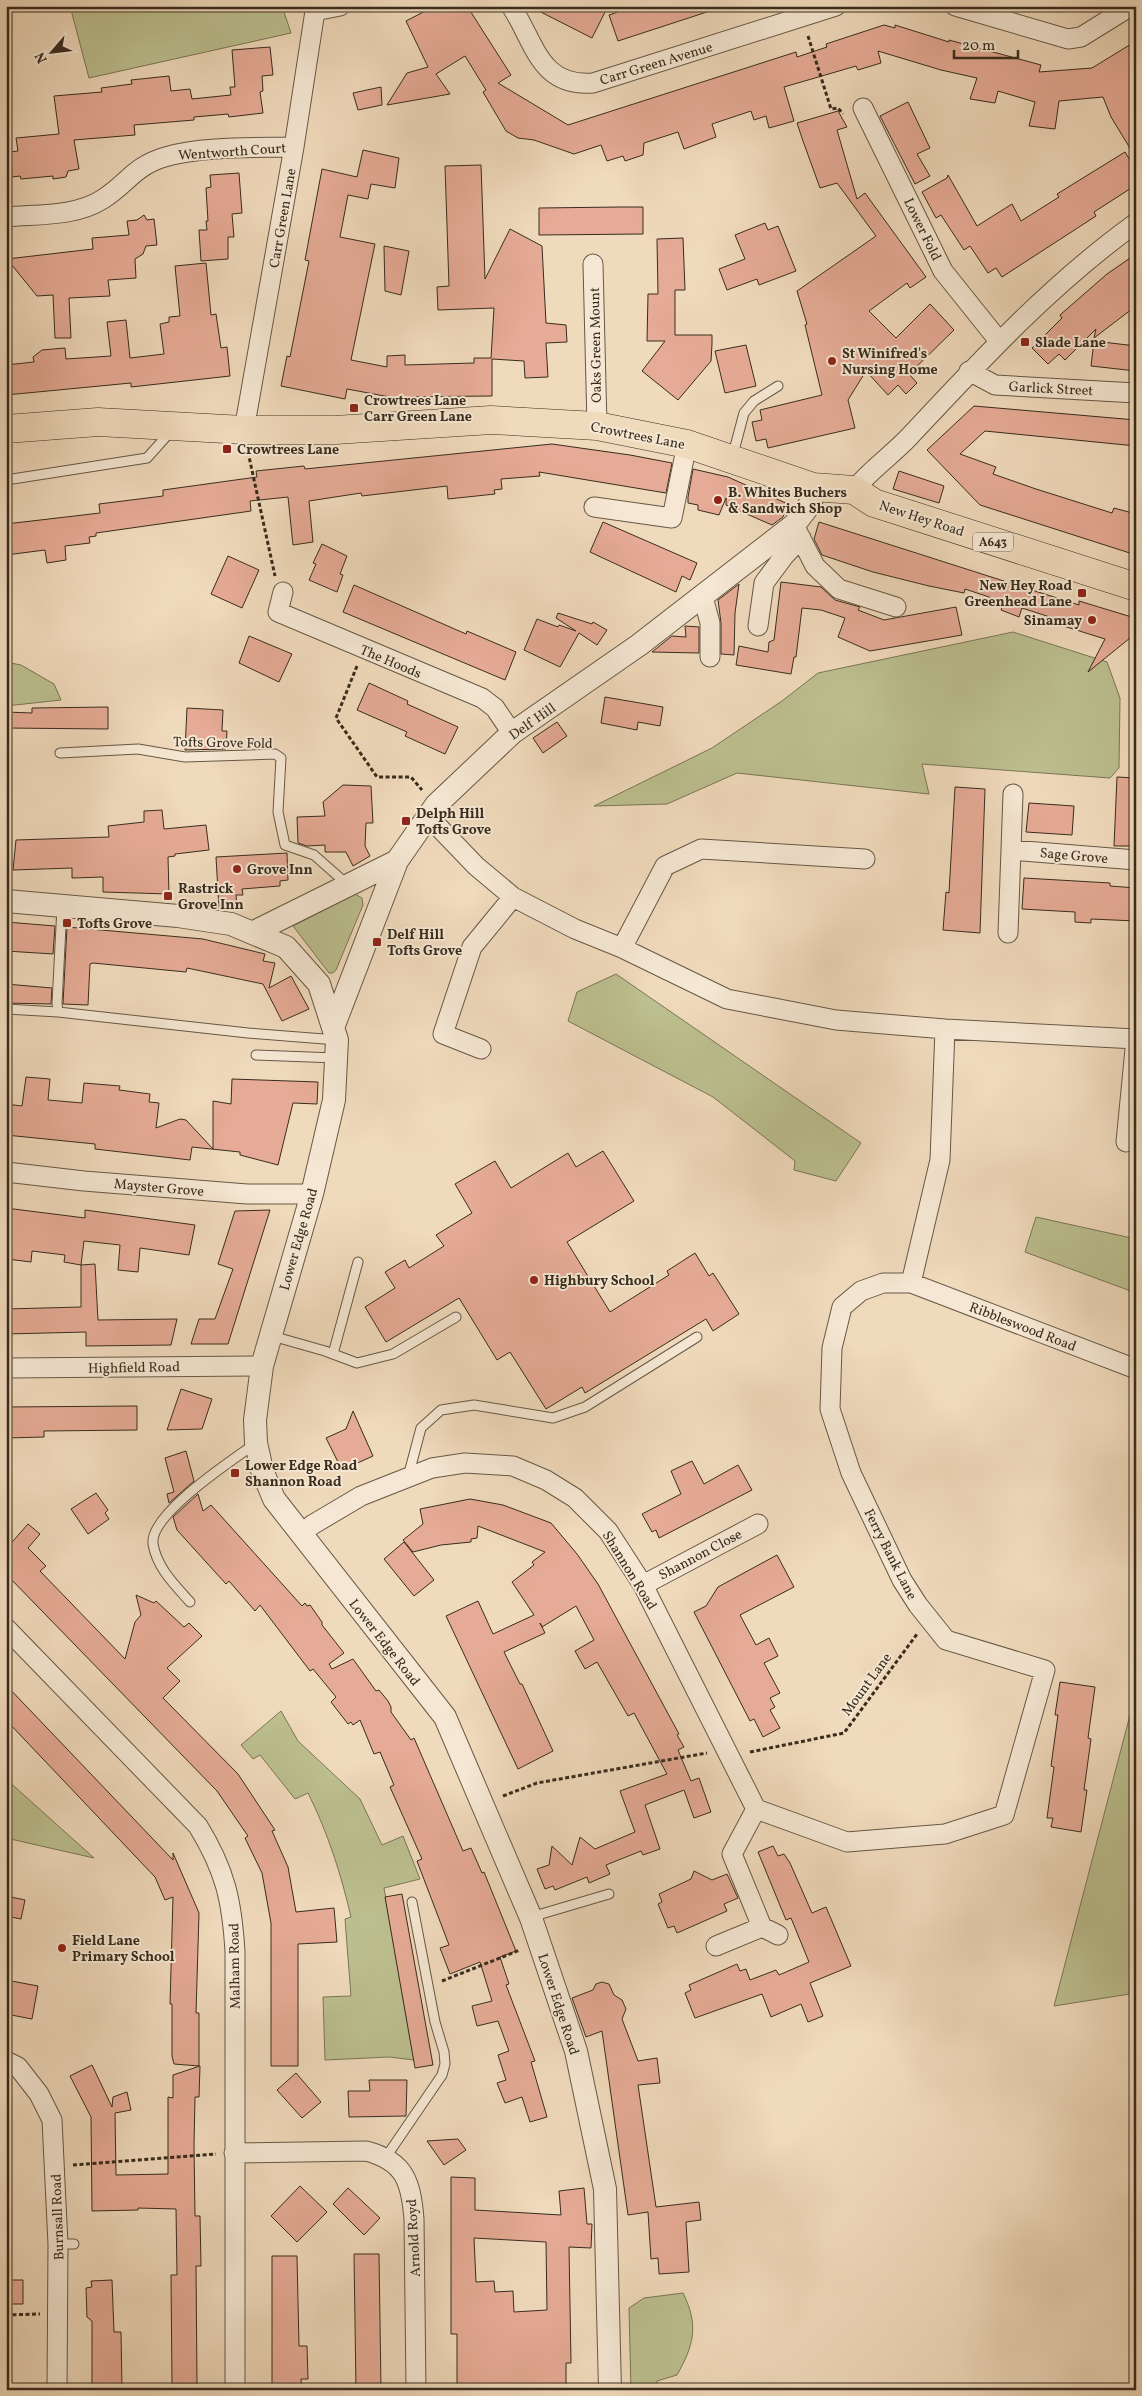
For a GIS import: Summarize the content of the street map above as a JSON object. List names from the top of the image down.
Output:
{
  "streets": {
    "main road": ["Crowtrees Lane", "New Hey Road", "A643"],
    "street": [
      "Carr Green Avenue",
      "Wentworth Court",
      "Carr Green Lane",
      "Lower Fold",
      "Oaks Green Mount",
      "Garlick Street",
      "The Hoods",
      "Delf Hill",
      "Sage Grove",
      "Mayster Grove",
      "Lower Edge Road",
      "Ribbleswood Road",
      "Highfield Road",
      "Shannon Close",
      "Ferry Bank Lane",
      "Shannon Road",
      "Malham Road",
      "Burnsall Road",
      "Arnold Royd"
    ],
    "lane": ["Tofts Grove Fold"],
    "path": ["Mount Lane"]
  },
  "crossings": [
    ["Wentworth Court", "Carr Green Lane"],
    ["Carr Green Lane", "Crowtrees Lane"],
    ["Oaks Green Mount", "Crowtrees Lane"],
    ["Crowtrees Lane", "New Hey Road"],
    ["Crowtrees Lane", "Delf Hill"],
    ["The Hoods", "Delf Hill"],
    ["Delf Hill", "Lower Edge Road"],
    ["Mayster Grove", "Lower Edge Road"],
    ["Lower Edge Road", "Highfield Road"],
    ["Lower Edge Road", "Shannon Road"],
    ["Ribbleswood Road", "Ferry Bank Lane"],
    ["Shannon Close", "Shannon Road"],
    ["Ferry Bank Lane", "Shannon Road"],
    ["Ferry Bank Lane", "Mount Lane"]
  ],
  "places": {
    "transit": [
      "Slade Lane",
      "Crowtrees Lane Carr Green Lane",
      "Crowtrees Lane",
      "New Hey Road Greenhead Lane",
      "Delph Hill Tofts Grove",
      "Rastrick Grove Inn",
      "Tofts Grove",
      "Delf Hill Tofts Grove",
      "Lower Edge Road Shannon Road"
    ],
    "other": [
      "St Winifred's Nursing Home",
      "B. Whites Buchers & Sandwich Shop",
      "Sinamay",
      "Grove Inn",
      "Highbury School",
      "Field Lane Primary School"
    ]
  },
  "scale_bar": "20 m",
  "north": "bottom left"
}
